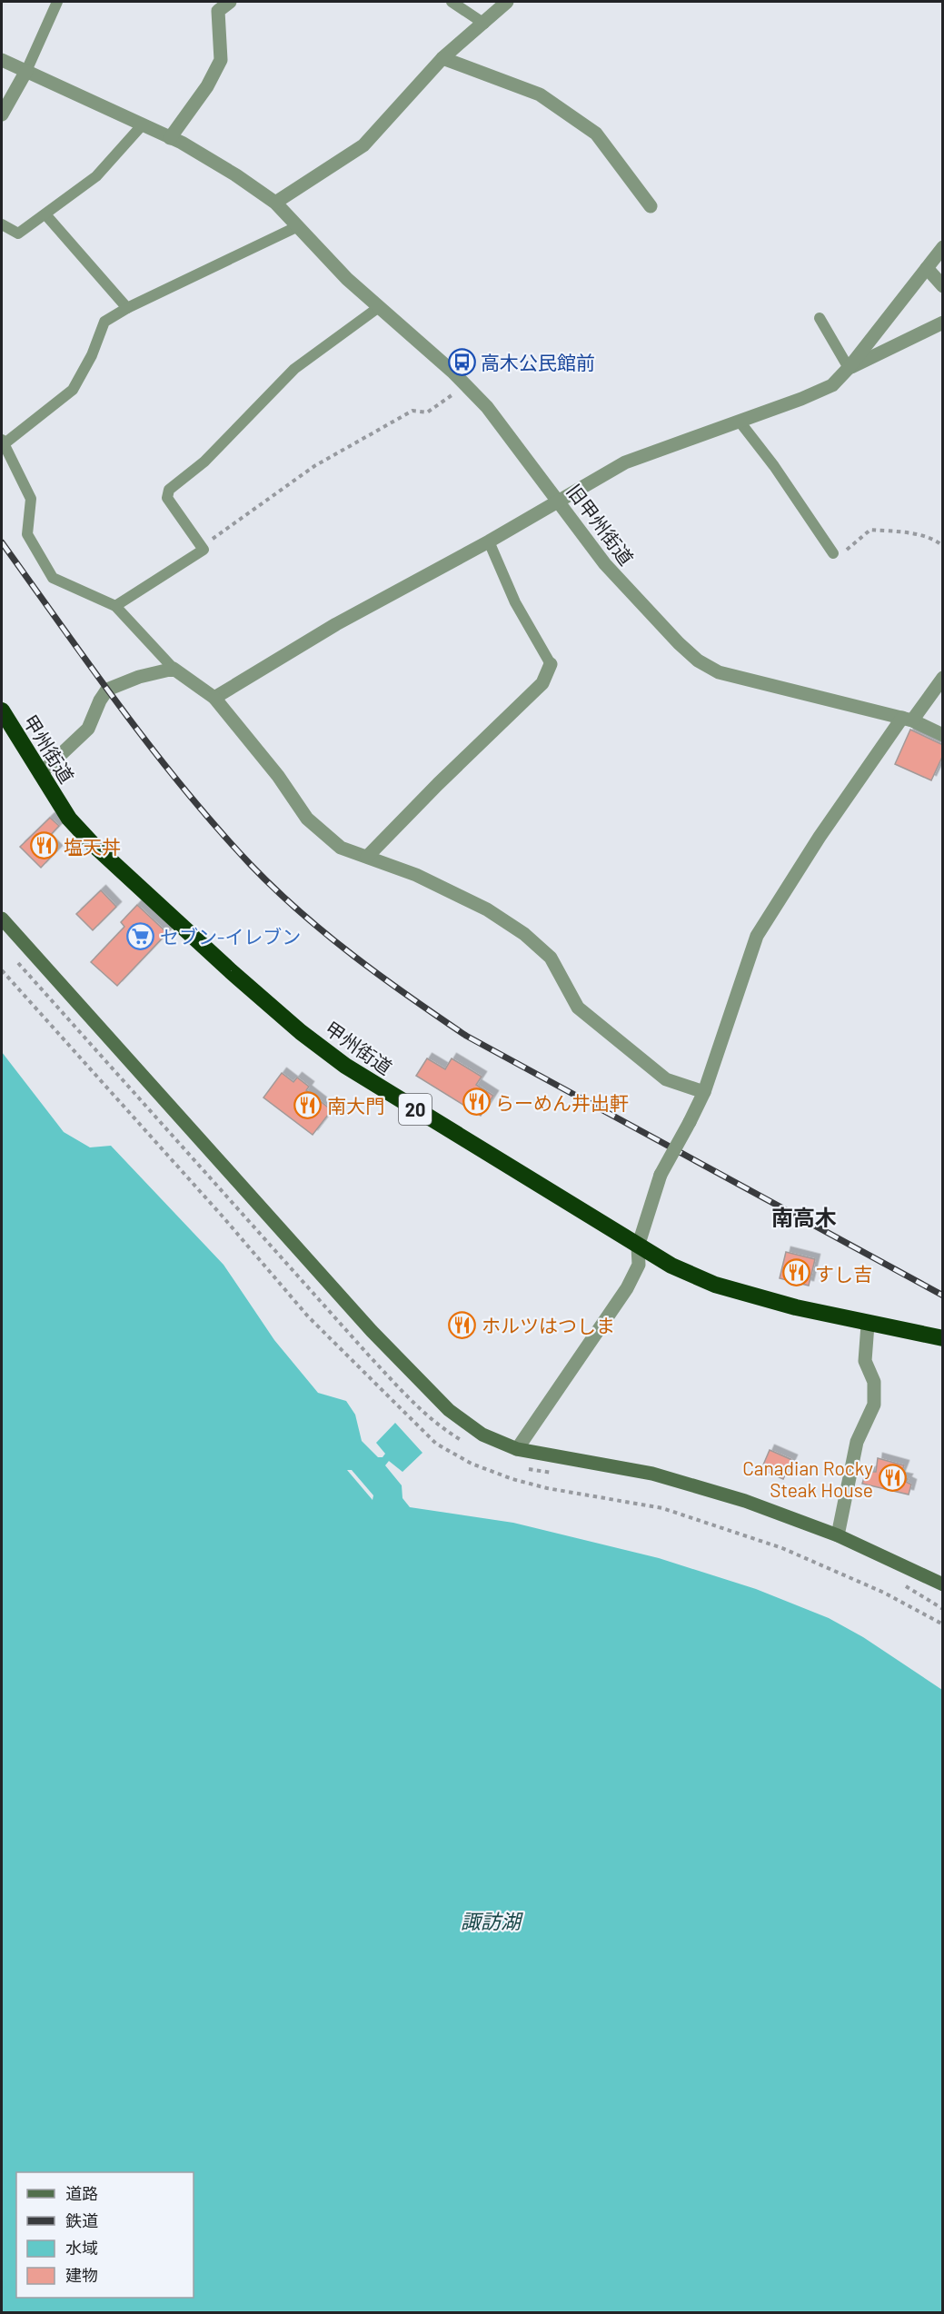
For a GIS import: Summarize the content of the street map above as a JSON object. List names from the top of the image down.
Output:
{
  "streets": {
    "highway": ["甲州街道", "20"],
    "street": ["旧甲州街道"]
  },
  "districts": ["南高木"],
  "water": ["諏訪湖"],
  "places": {
    "bus stop": ["高木公民館前"],
    "restaurant": [
      "塩天丼",
      "らーめん井出軒",
      "南大門",
      "すし吉",
      "ホルツはつしま",
      "Canadian Rocky Steak House"
    ],
    "supermarket": ["セブン-イレブン"]
  },
  "legend": [
    "道路",
    "鉄道",
    "水域",
    "建物"
  ]
}
